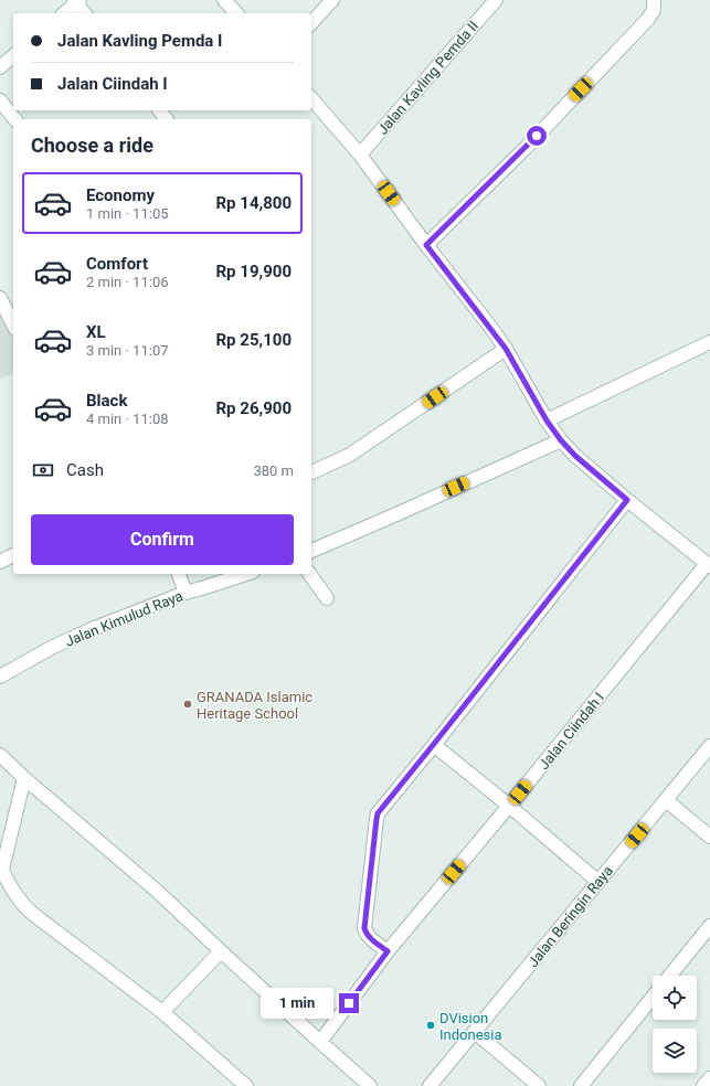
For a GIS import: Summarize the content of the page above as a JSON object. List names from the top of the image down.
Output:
{
  "streets": {
    "street": [
      "Jalan Kavling Pemda II",
      "Jalan Kimulud Raya",
      "Jalan Ciindah I",
      "Jalan Beringin Raya"
    ]
  },
  "places": ["GRANADA Islamic Heritage School", "DVision Indonesia"],
  "page": {
    "banner": ["Jalan Kavling Pemda I", "Jalan Ciindah I"],
    "heading": "Choose a ride",
    "list": [
      {
        "name": "Economy",
        "note": "1 min · 11:05",
        "value": "Rp 14,800"
      },
      {
        "name": "Comfort",
        "note": "2 min · 11:06",
        "value": "Rp 19,900"
      },
      {
        "name": "XL",
        "note": "3 min · 11:07",
        "value": "Rp 25,100"
      },
      {
        "name": "Black",
        "note": "4 min · 11:08",
        "value": "Rp 26,900"
      }
    ],
    "pay": ["Cash", "380 m"],
    "buttons": "Confirm",
    "bubble": "1 min"
  }
}
